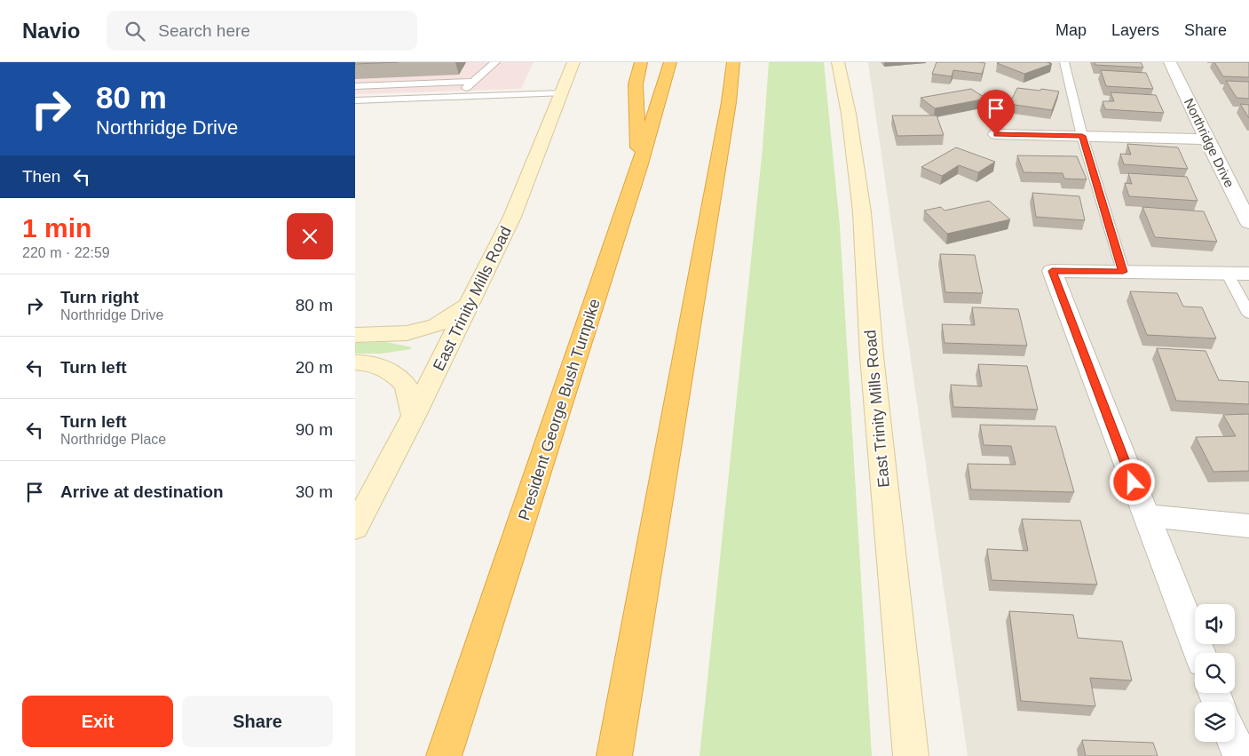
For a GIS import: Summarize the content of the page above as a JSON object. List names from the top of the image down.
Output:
{
  "streets": {
    "highway": ["President George Bush Turnpike"],
    "main road": ["East Trinity Mills Road"],
    "street": ["Northridge Drive"]
  },
  "page": {
    "header": "Navio",
    "search": "Search here",
    "nav": ["Map", "Layers", "Share"],
    "turn": ["80 m", "Northridge Drive"],
    "then": "Then",
    "heading": ["1 min", "220 m · 22:59"],
    "list": [
      {
        "name": "Turn right",
        "note": "Northridge Drive",
        "value": "80 m"
      },
      {
        "name": "Turn left",
        "value": "20 m"
      },
      {
        "name": "Turn left",
        "note": "Northridge Place",
        "value": "90 m"
      },
      {
        "name": "Arrive at destination",
        "value": "30 m"
      }
    ],
    "buttons": ["Exit", "Share"]
  }
}
